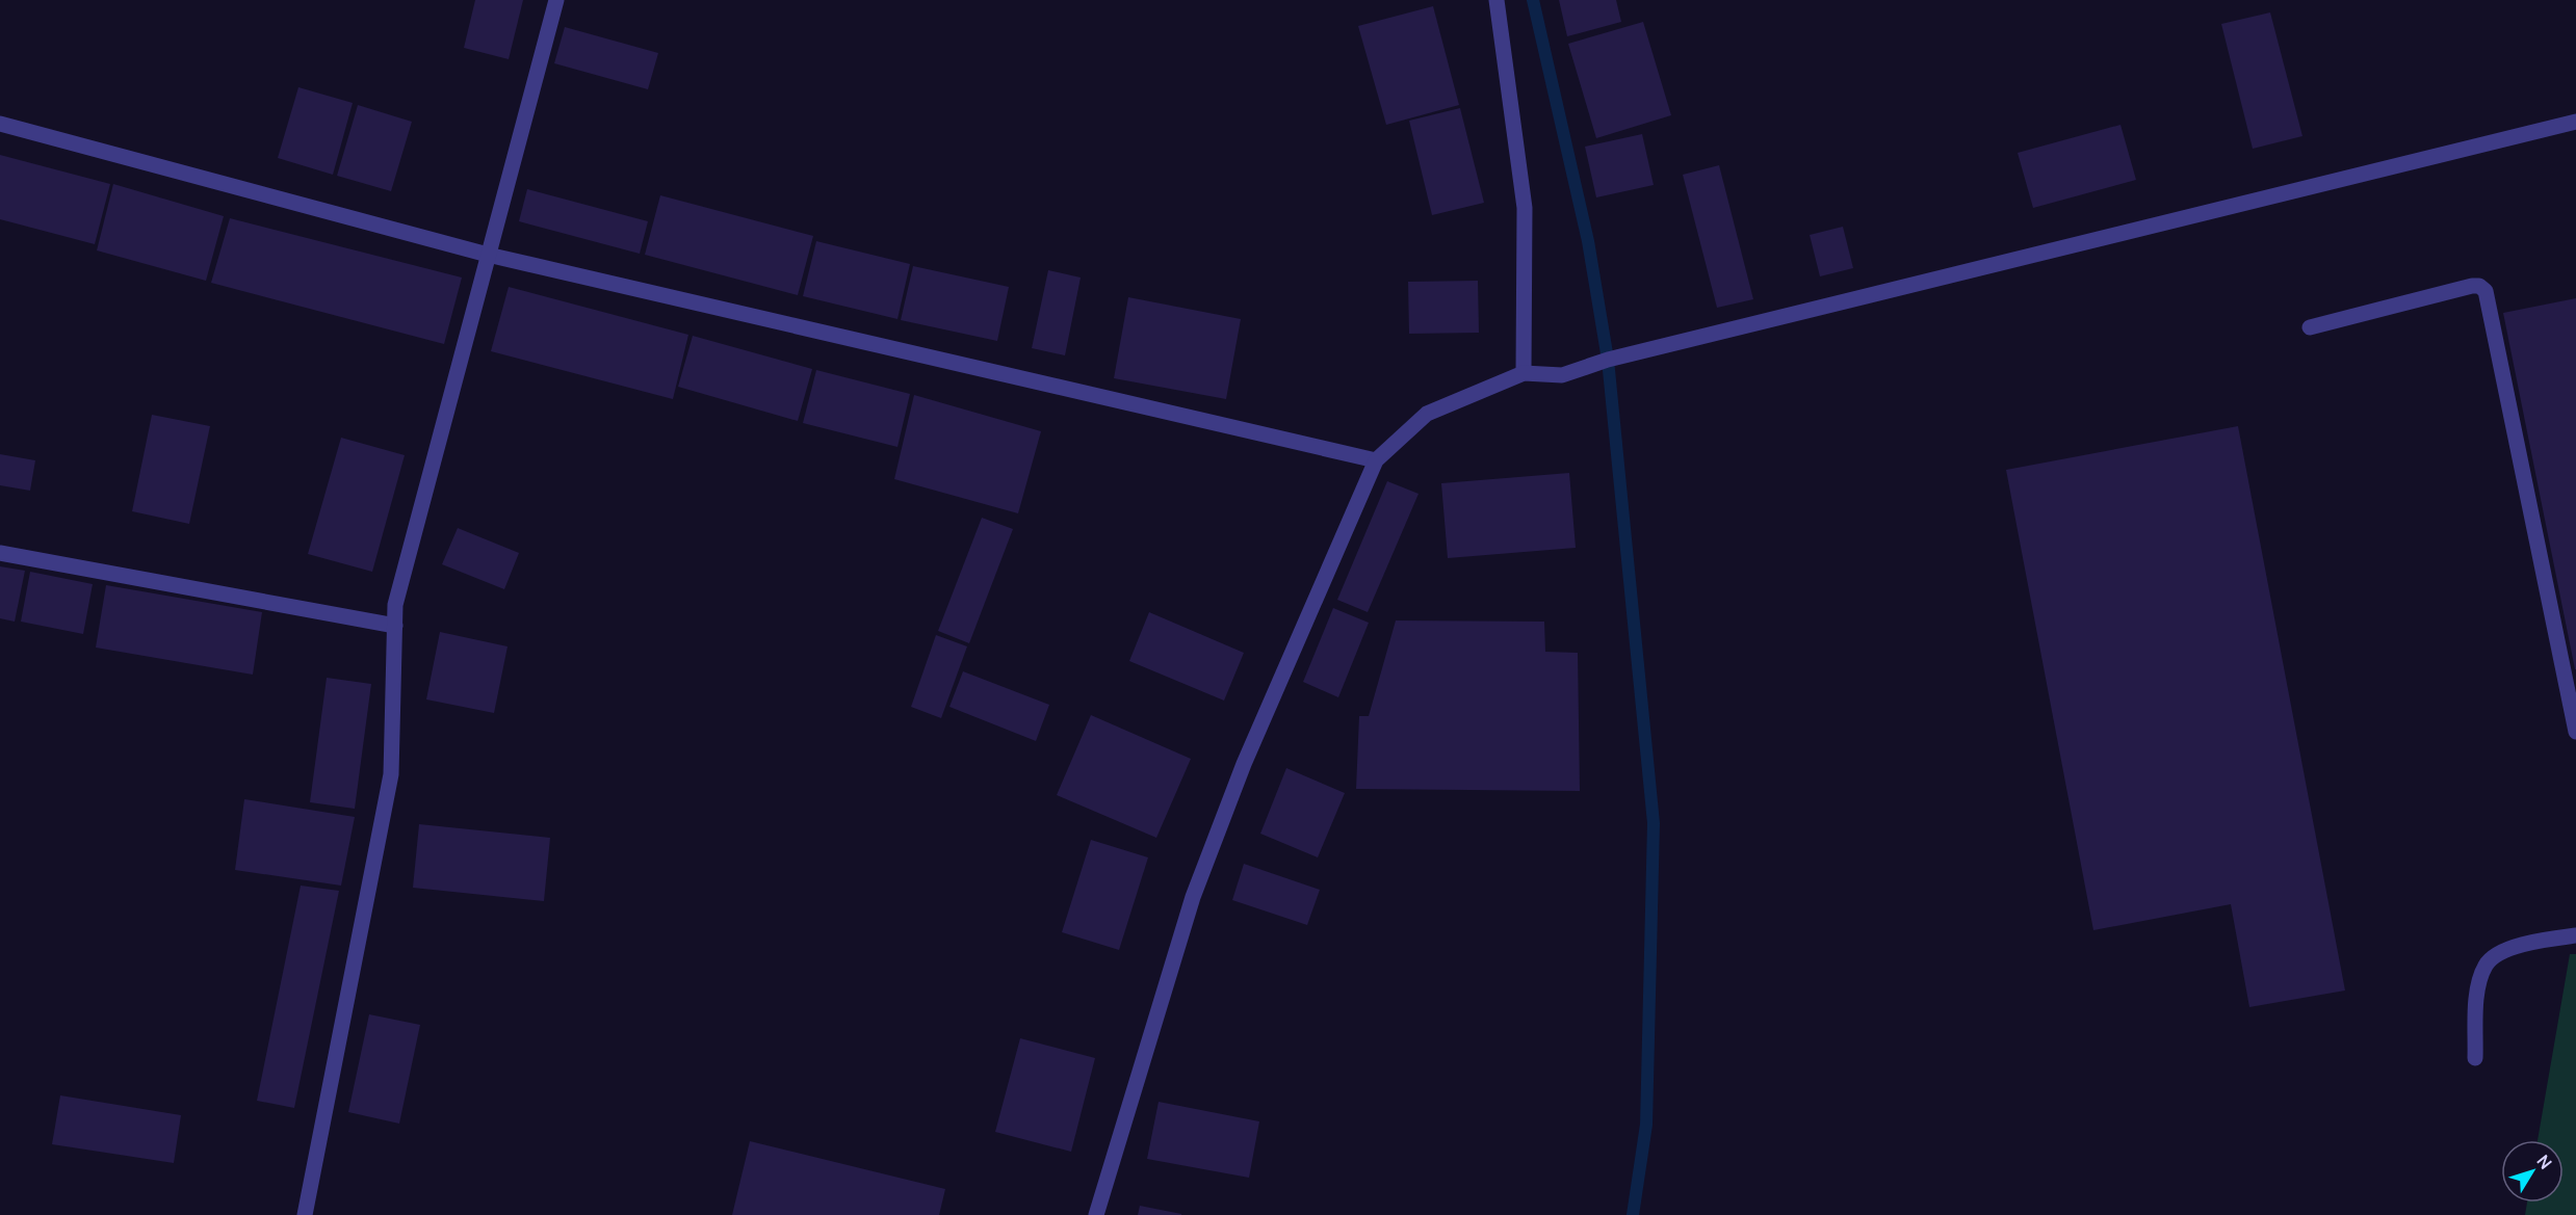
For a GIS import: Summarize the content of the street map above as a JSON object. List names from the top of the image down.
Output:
{
  "north": "top right"
}
